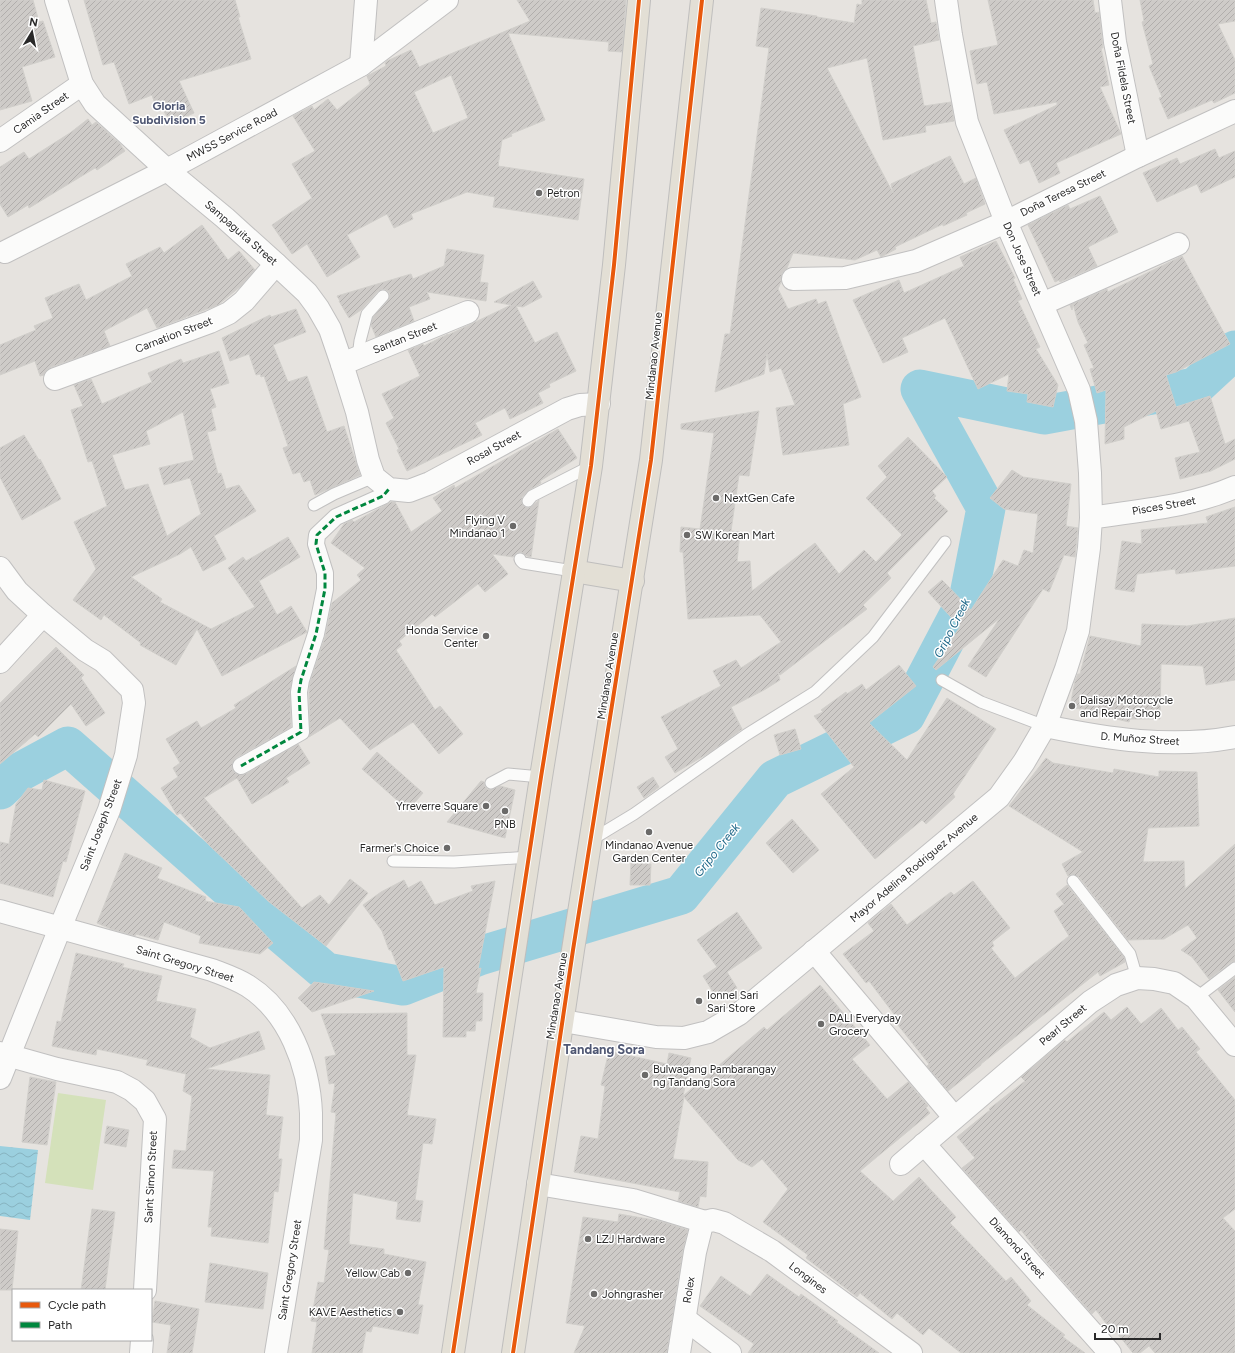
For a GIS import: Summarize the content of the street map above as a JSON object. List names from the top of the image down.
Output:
{
  "streets": {
    "main road": ["Mindanao Avenue"],
    "street": [
      "Doña Fildela Street",
      "Camia Street",
      "MWSS Service Road",
      "Doña Teresa Street",
      "Sampaguita Street",
      "Don Jose Street",
      "Carnation Street",
      "Santan Street",
      "Rosal Street",
      "Pisces Street",
      "D. Muñoz Street",
      "Saint Joseph Street",
      "Mayor Adelina Rodriguez Avenue",
      "Saint Gregory Street",
      "Pearl Street",
      "Saint Simon Street",
      "Diamond Street",
      "Longines",
      "Rolex"
    ]
  },
  "crossings": [
    ["Doña Fildela Street", "Doña Teresa Street"],
    ["Camia Street", "Sampaguita Street"],
    ["MWSS Service Road", "Sampaguita Street"],
    ["Doña Teresa Street", "Don Jose Street"],
    ["Sampaguita Street", "Carnation Street"],
    ["Sampaguita Street", "Santan Street"],
    ["Sampaguita Street", "Rosal Street"],
    ["Don Jose Street", "Pisces Street"],
    ["Don Jose Street", "Mayor Adelina Rodriguez Avenue"],
    ["Mindanao Avenue", "Mayor Adelina Rodriguez Avenue"],
    ["Mindanao Avenue", "Longines"],
    ["Pisces Street", "Mayor Adelina Rodriguez Avenue"],
    ["D. Muñoz Street", "Mayor Adelina Rodriguez Avenue"],
    ["Saint Joseph Street", "Saint Gregory Street"],
    ["Saint Joseph Street", "Saint Simon Street"],
    ["Pearl Street", "Diamond Street"],
    ["Longines", "Rolex"]
  ],
  "districts": ["Gloria Subdivision 5", "Tandang Sora"],
  "water": ["Gripo Creek"],
  "places": [
    "Petron",
    "NextGen Cafe",
    "Flying V Mindanao 1",
    "SW Korean Mart",
    "Honda Service Center",
    "Dalisay Motorcycle and Repair Shop",
    "Yrreverre Square",
    "PNB",
    "Mindanao Avenue Garden Center",
    "Farmer's Choice",
    "Ionnel Sari Sari Store",
    "DALI Everyday Grocery",
    "Bulwagang Pambarangay ng Tandang Sora",
    "LZJ Hardware",
    "Yellow Cab",
    "Johngrasher",
    "KAVE Aesthetics"
  ],
  "legend": ["Cycle path", "Path"],
  "scale_bar": "20 m",
  "north": "top"
}
